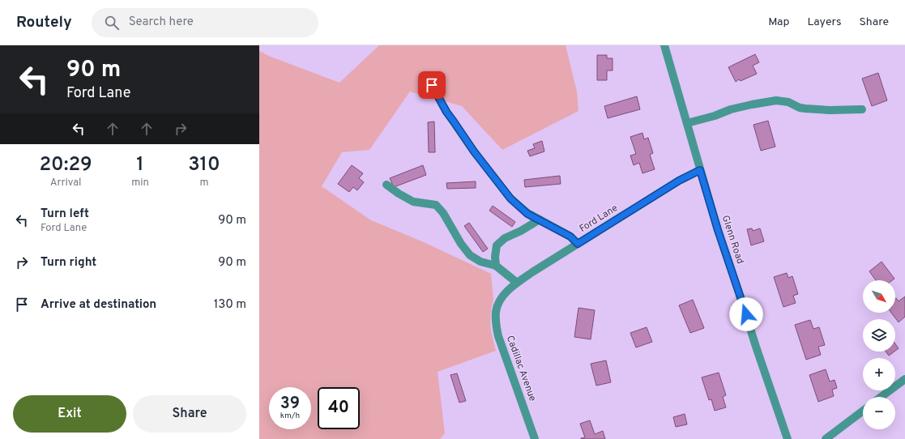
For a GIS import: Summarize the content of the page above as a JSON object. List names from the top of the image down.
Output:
{
  "streets": {
    "street": ["Ford Lane", "Glenn Road", "Cadillac Avenue"]
  },
  "crossings": [
    ["Ford Lane", "Glenn Road"],
    ["Ford Lane", "Cadillac Avenue"]
  ],
  "north": "bottom right",
  "page": {
    "header": "Routely",
    "search": "Search here",
    "nav": ["Map", "Layers", "Share"],
    "turn": ["90 m", "Ford Lane"],
    "eta": [
      "20:29",
      "Arrival",
      "1",
      "min",
      "310",
      "m"
    ],
    "list": [
      {
        "name": "Turn left",
        "note": "Ford Lane",
        "value": "90 m"
      },
      {
        "name": "Turn right",
        "value": "90 m"
      },
      {
        "name": "Arrive at destination",
        "value": "130 m"
      }
    ],
    "map_buttons": ["+", "−"],
    "speed": "39 km/h",
    "limit": "40",
    "buttons": ["Exit", "Share"]
  }
}
